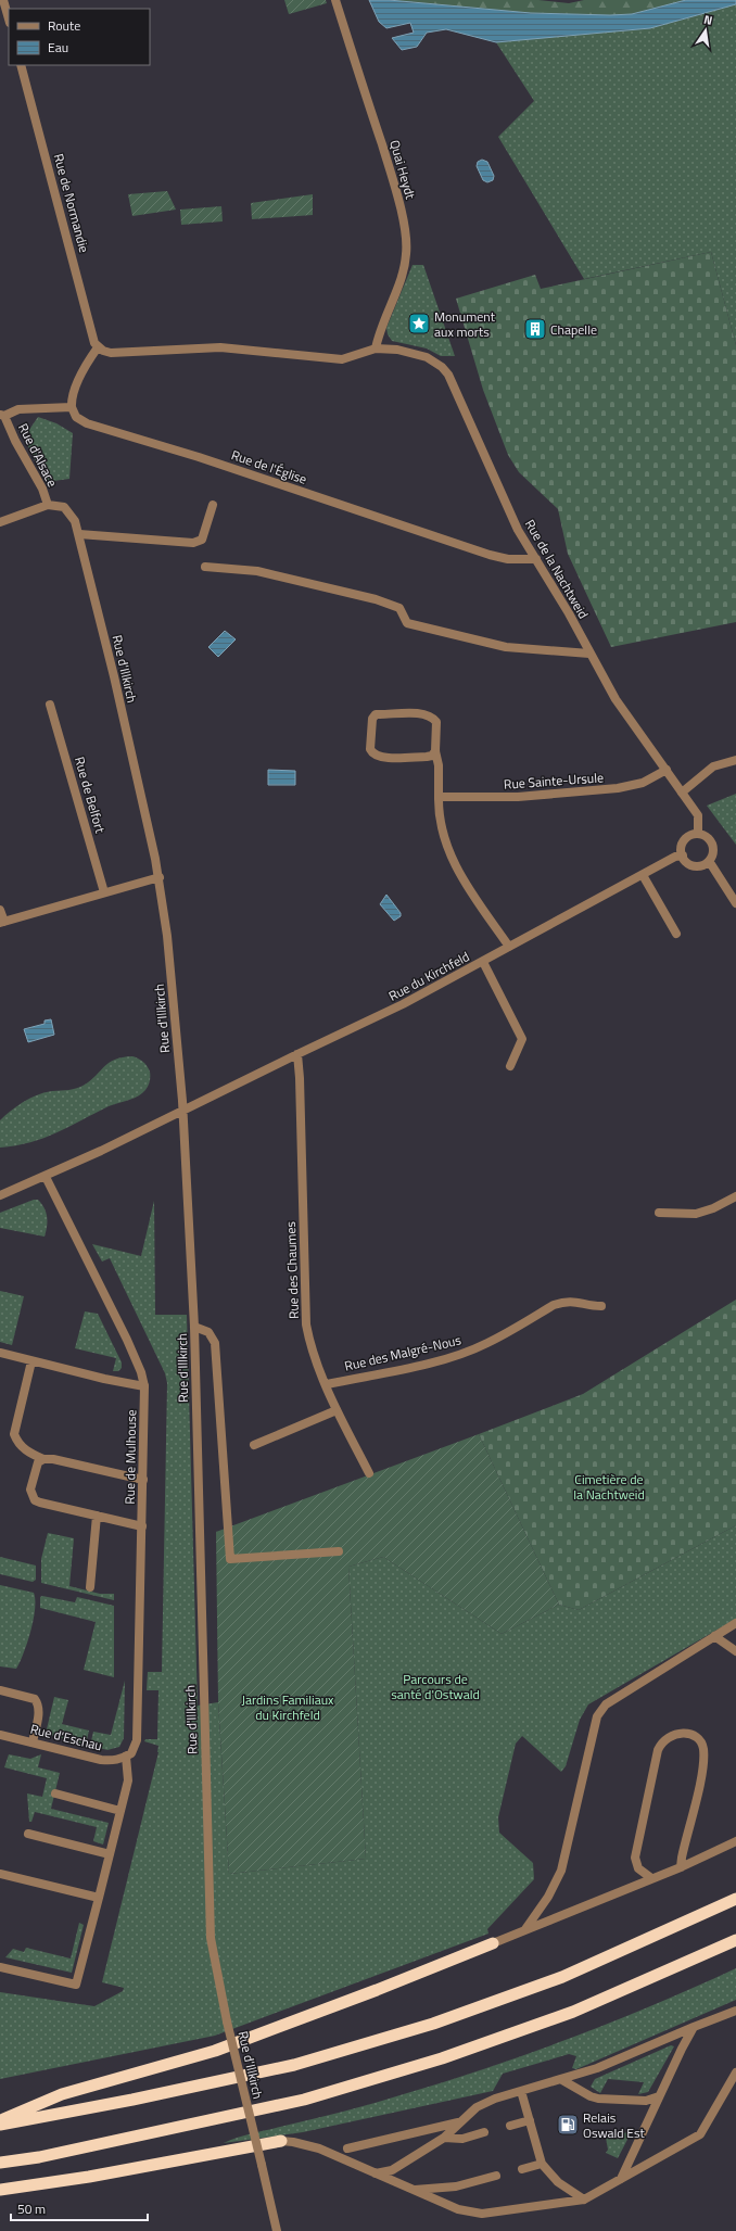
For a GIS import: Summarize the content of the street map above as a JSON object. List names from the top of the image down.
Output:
{
  "streets": {
    "street": [
      "Quai Heydt",
      "Rue de Normandie",
      "Rue d'Alsace",
      "Rue de l'Église",
      "Rue de la Nachtweid",
      "Rue d'Illkirch",
      "Rue Sainte-Ursule",
      "Rue de Belfort",
      "Rue du Kirchfeld",
      "Rue des Chaumes",
      "Rue des Malgré-Nous",
      "Rue de Mulhouse",
      "Rue d'Eschau"
    ]
  },
  "crossings": [
    ["Quai Heydt", "Rue de la Nachtweid"],
    ["Rue d'Alsace", "Rue d'Illkirch"],
    ["Rue de l'Église", "Rue de la Nachtweid"],
    ["Rue de la Nachtweid", "Rue Sainte-Ursule"],
    ["Rue de la Nachtweid", "Rue du Kirchfeld"],
    ["Rue d'Illkirch", "Rue du Kirchfeld"],
    ["Rue du Kirchfeld", "Rue des Chaumes"],
    ["Rue des Chaumes", "Rue des Malgré-Nous"],
    ["Rue de Mulhouse", "Rue d'Eschau"]
  ],
  "parks": ["Cimetière de la Nachtweid", "Parcours de santé d'Ostwald", "Jardins Familiaux du Kirchfeld"],
  "places": {
    "place": ["Monument aux morts"],
    "building": ["Chapelle"],
    "fuel station": ["Relais Oswald Est"]
  },
  "legend": ["Route", "Eau"],
  "scale_bar": "50 m",
  "north": "top"
}
